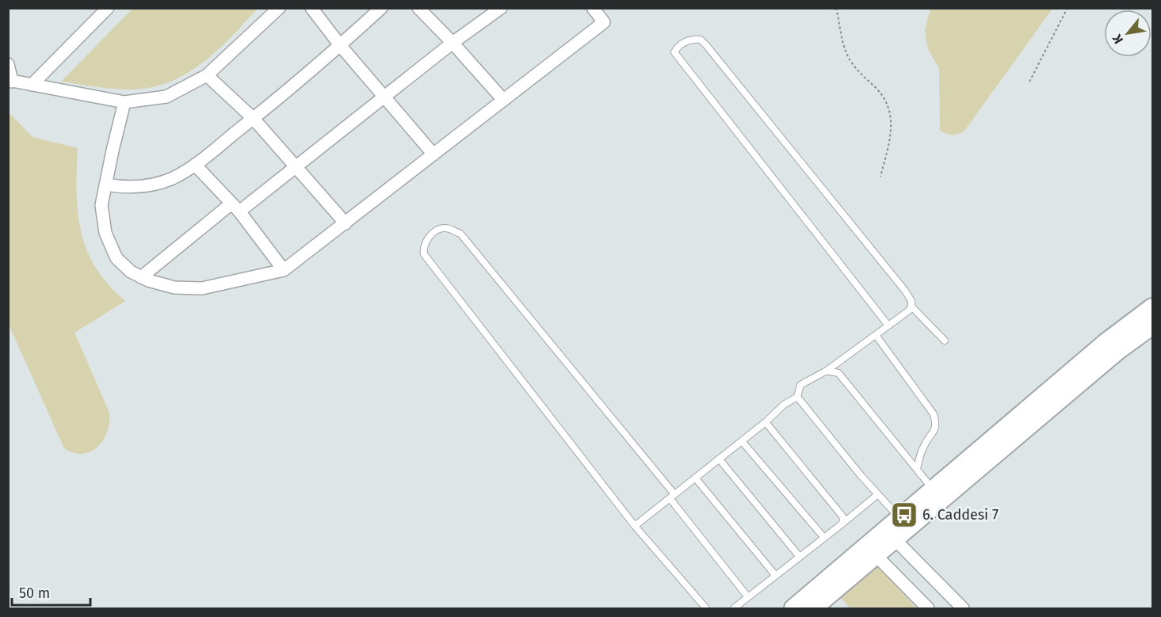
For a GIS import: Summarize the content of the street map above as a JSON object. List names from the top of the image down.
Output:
{
  "places": {
    "bus stop": ["6. Caddesi 7"]
  },
  "scale_bar": "50 m",
  "north": "bottom left"
}
